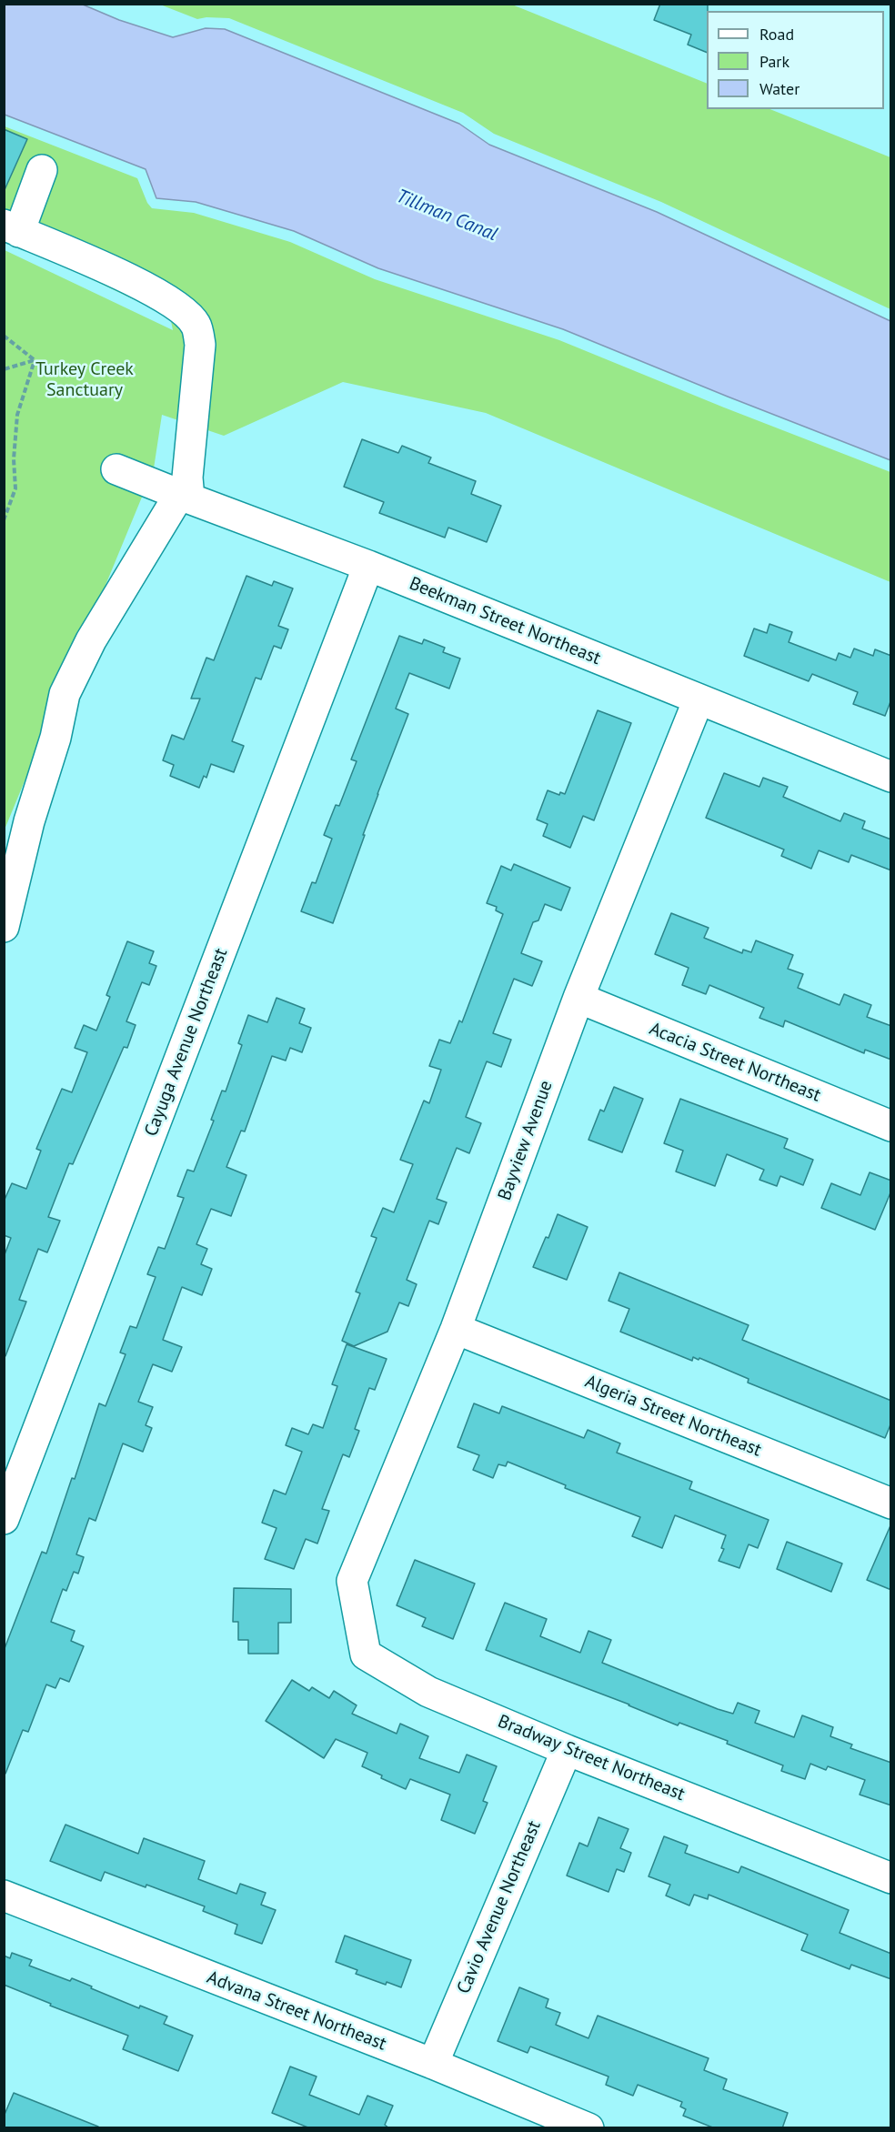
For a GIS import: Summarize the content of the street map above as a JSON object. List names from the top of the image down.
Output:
{
  "streets": {
    "street": [
      "Beekman Street Northeast",
      "Cayuga Avenue Northeast",
      "Acacia Street Northeast",
      "Bayview Avenue",
      "Algeria Street Northeast",
      "Bradway Street Northeast",
      "Cavio Avenue Northeast",
      "Advana Street Northeast"
    ]
  },
  "crossings": [
    ["Beekman Street Northeast", "Cayuga Avenue Northeast"],
    ["Beekman Street Northeast", "Bayview Avenue"],
    ["Acacia Street Northeast", "Bayview Avenue"],
    ["Bayview Avenue", "Algeria Street Northeast"],
    ["Bayview Avenue", "Bradway Street Northeast"],
    ["Bradway Street Northeast", "Cavio Avenue Northeast"],
    ["Cavio Avenue Northeast", "Advana Street Northeast"]
  ],
  "water": ["Tillman Canal"],
  "parks": ["Turkey Creek Sanctuary"],
  "legend": ["Road", "Park", "Water"]
}
